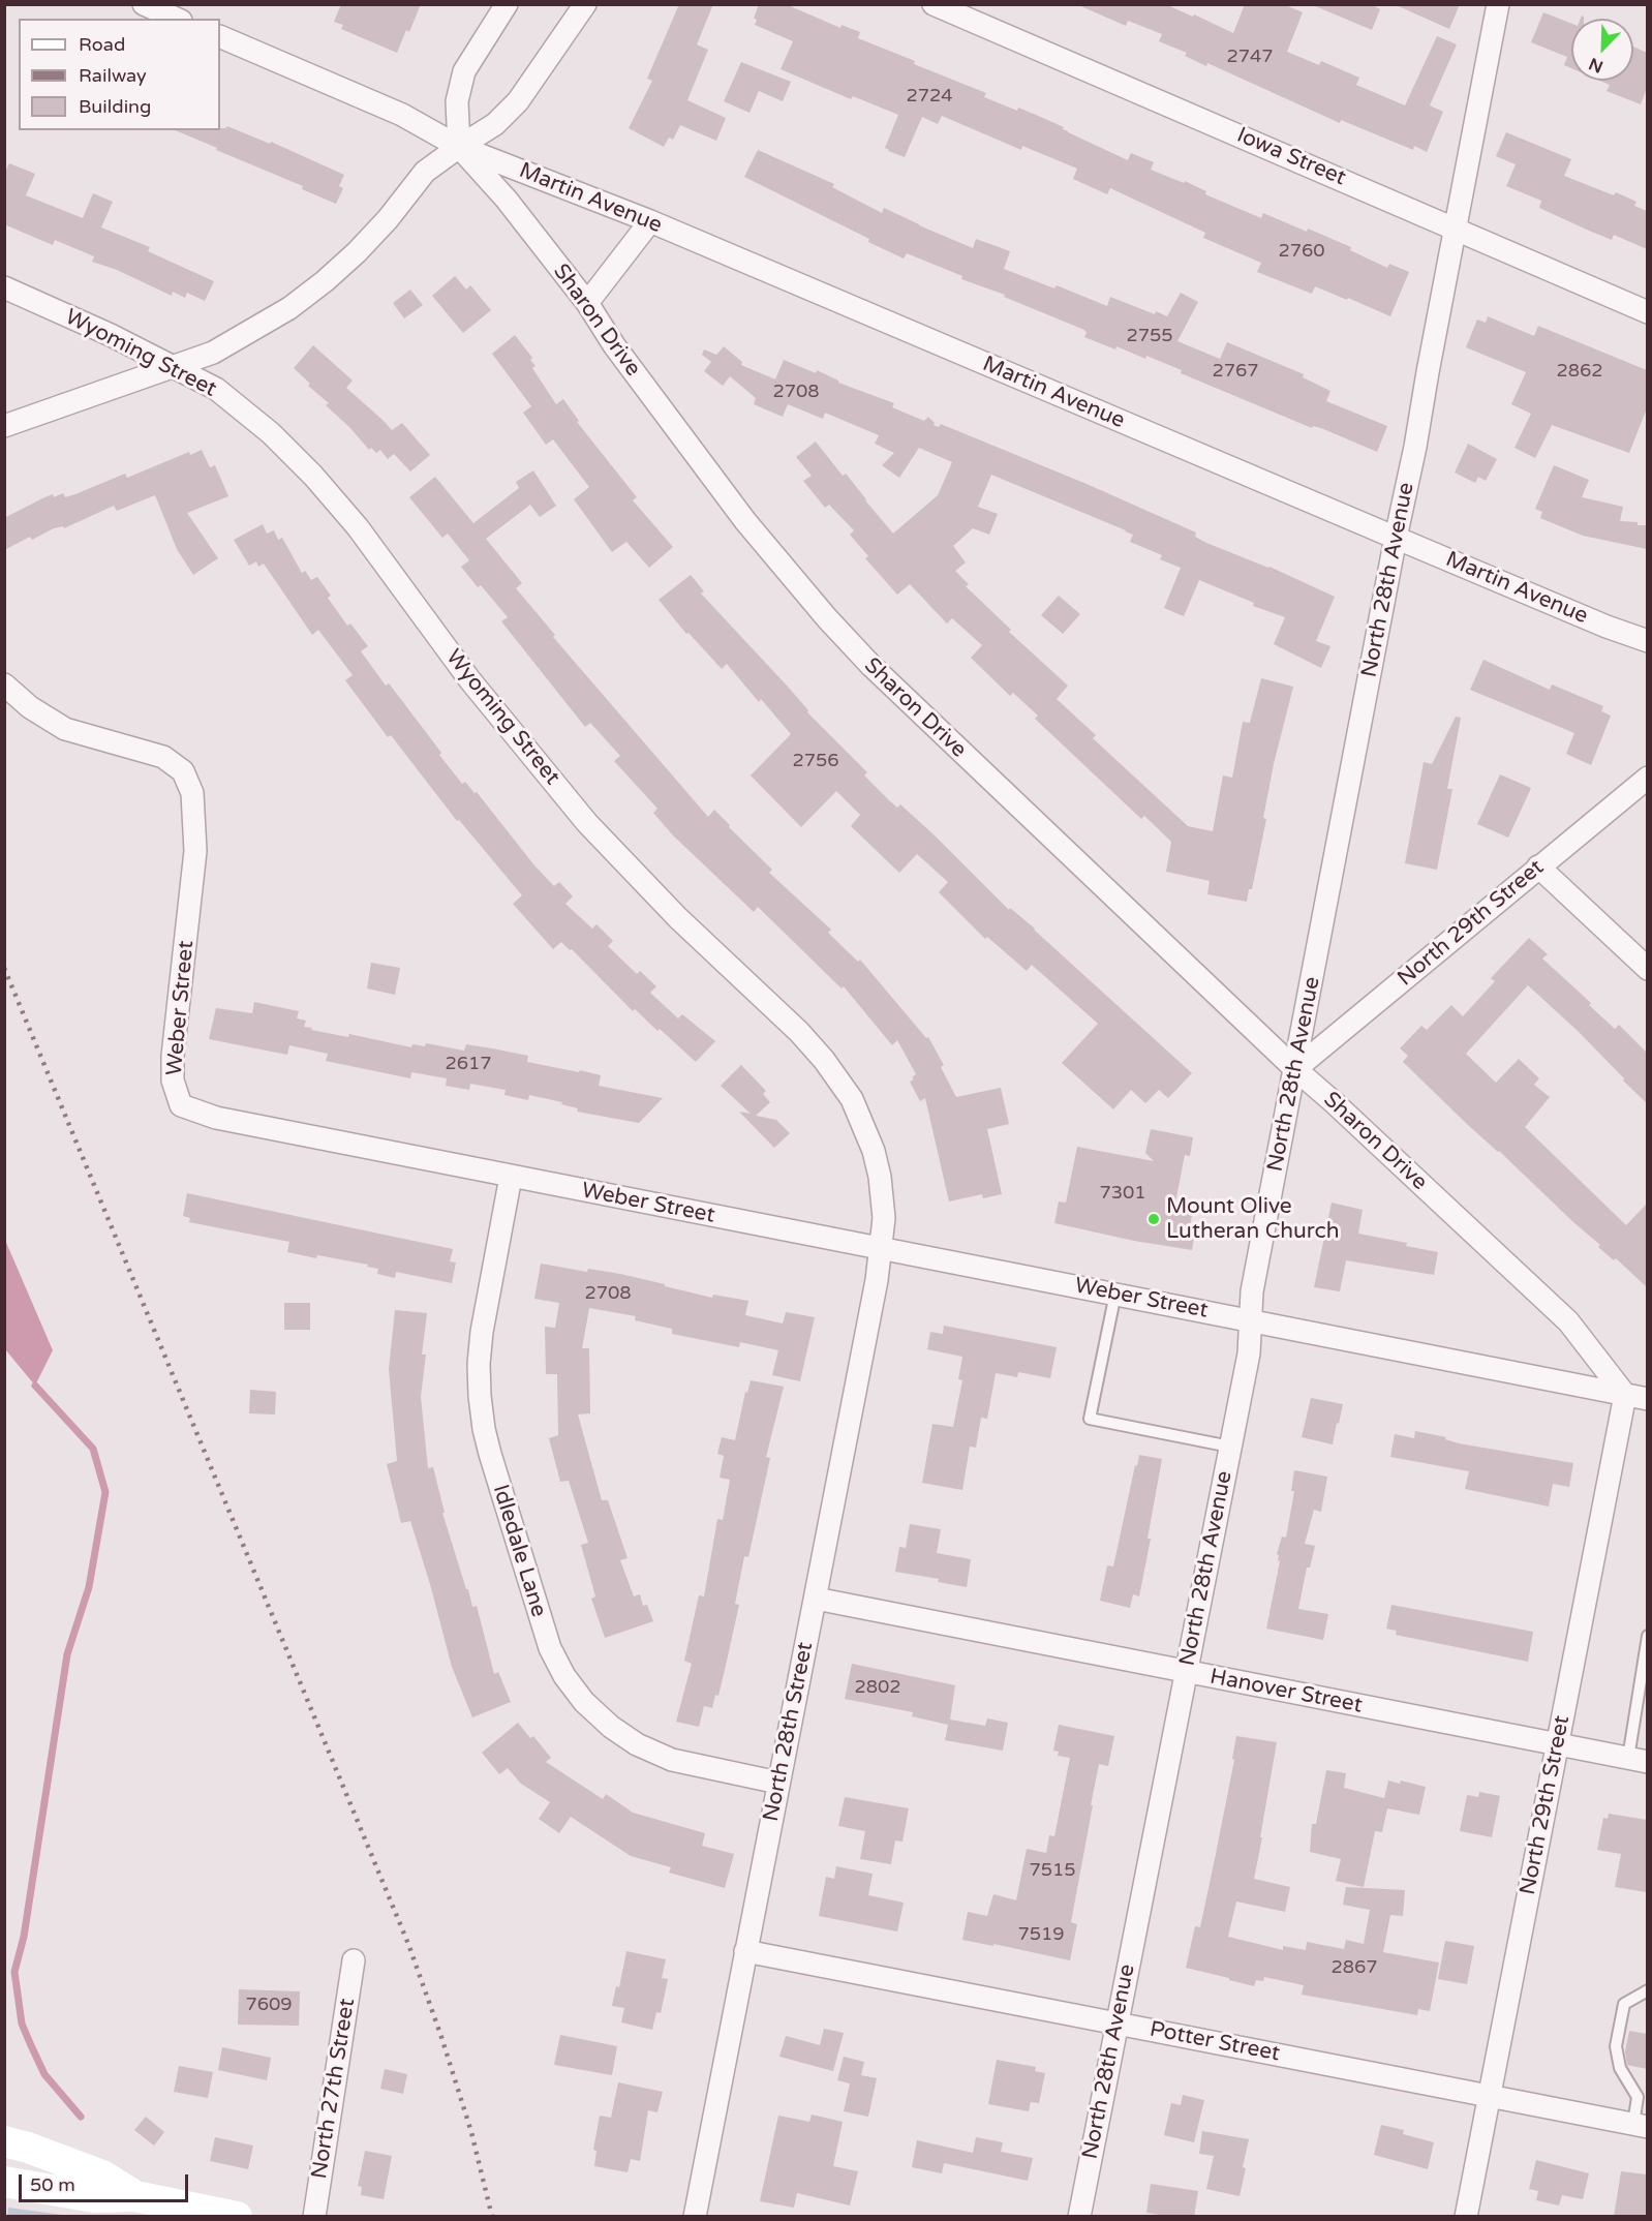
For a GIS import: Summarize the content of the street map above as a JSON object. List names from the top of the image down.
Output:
{
  "streets": {
    "street": [
      "Iowa Street",
      "Martin Avenue",
      "Sharon Drive",
      "Wyoming Street",
      "North 28th Avenue",
      "North 29th Street",
      "Weber Street",
      "Idledale Lane",
      "Hanover Street",
      "North 28th Street",
      "Potter Street",
      "North 27th Street"
    ]
  },
  "crossings": [
    ["Iowa Street", "North 28th Avenue"],
    ["Martin Avenue", "Sharon Drive"],
    ["Martin Avenue", "North 28th Avenue"],
    ["Sharon Drive", "North 28th Avenue"],
    ["Sharon Drive", "North 29th Street"],
    ["Sharon Drive", "Weber Street"],
    ["Wyoming Street", "Weber Street"],
    ["Wyoming Street", "North 28th Street"],
    ["North 28th Avenue", "North 29th Street"],
    ["North 28th Avenue", "Weber Street"],
    ["North 28th Avenue", "Hanover Street"],
    ["North 28th Avenue", "Potter Street"],
    ["North 29th Street", "Weber Street"],
    ["North 29th Street", "Hanover Street"],
    ["North 29th Street", "Potter Street"],
    ["Weber Street", "Idledale Lane"],
    ["Weber Street", "North 28th Street"],
    ["Idledale Lane", "North 28th Street"],
    ["Hanover Street", "North 28th Street"],
    ["North 28th Street", "Potter Street"]
  ],
  "places": ["Mount Olive Lutheran Church"],
  "house_numbers": [
    "2747",
    "2724",
    "2760",
    "2755",
    "2767",
    "2862",
    "2708",
    "2756",
    "2617",
    "7301",
    "2708",
    "2802",
    "7515",
    "7519",
    "2867",
    "7609"
  ],
  "legend": ["Road", "Railway", "Building"],
  "scale_bar": "50 m",
  "north": "bottom left"
}
